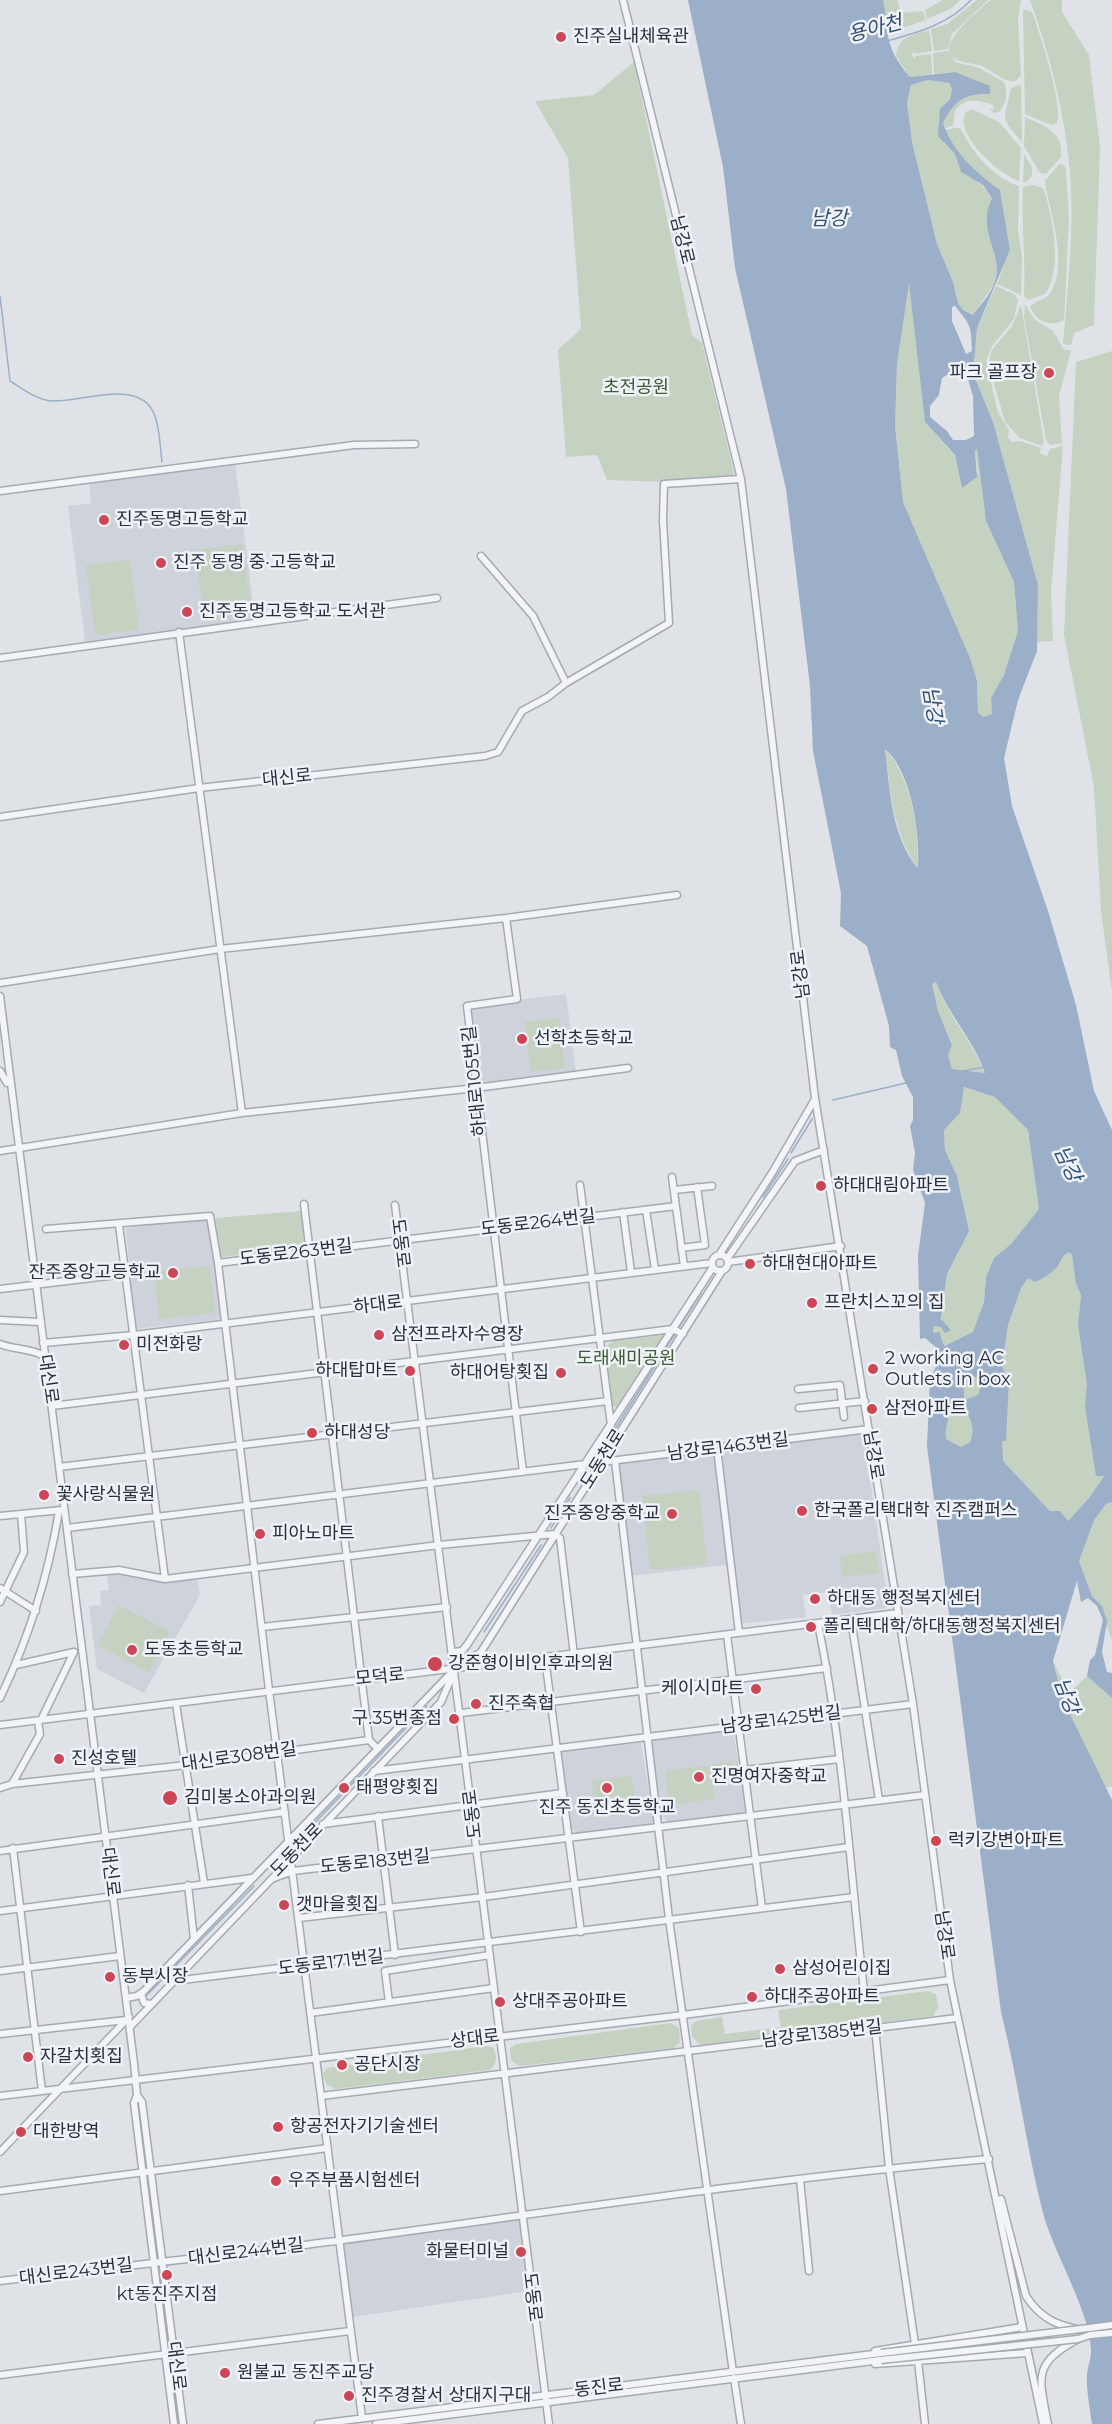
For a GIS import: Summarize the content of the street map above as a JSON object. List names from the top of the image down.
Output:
{
  "streets": {
    "street": [
      "남강로",
      "대신로",
      "하대로105번길",
      "도동로264번길",
      "도동로",
      "도동로263번길",
      "하대로",
      "남강로1463번길",
      "도동천로",
      "모덕로",
      "남강로1425번길",
      "대신로308번길",
      "도동로183번길",
      "도동로171번길",
      "남강로1385번길",
      "상대로",
      "대신로244번길",
      "대신로243번길",
      "동진로"
    ]
  },
  "crossings": [
    ["남강로", "남강로1463번길"],
    ["남강로", "모덕로"],
    ["남강로", "남강로1425번길"],
    ["남강로", "도동로183번길"],
    ["남강로", "남강로1385번길"],
    ["남강로", "상대로"],
    ["남강로", "대신로244번길"],
    ["대신로", "하대로"],
    ["대신로", "남강로1463번길"],
    ["대신로", "도동천로"],
    ["대신로", "모덕로"],
    ["대신로", "대신로308번길"],
    ["대신로", "상대로"],
    ["대신로", "대신로244번길"],
    ["대신로", "대신로243번길"],
    ["하대로105번길", "도동로264번길"],
    ["하대로105번길", "하대로"],
    ["하대로105번길", "남강로1463번길"],
    ["도동로264번길", "도동로"],
    ["도동로264번길", "도동로263번길"],
    ["도동로", "도동로263번길"],
    ["도동로", "하대로"],
    ["도동로", "남강로1463번길"],
    ["도동로", "도동천로"],
    ["도동로", "모덕로"],
    ["도동로", "남강로1425번길"],
    ["도동로", "도동로183번길"],
    ["도동로", "도동로171번길"],
    ["도동로", "남강로1385번길"],
    ["도동로", "상대로"],
    ["도동로", "대신로244번길"],
    ["도동로", "동진로"],
    ["도동로263번길", "하대로"],
    ["도동로263번길", "남강로1463번길"],
    ["도동로263번길", "도동천로"],
    ["도동로263번길", "모덕로"],
    ["도동로263번길", "대신로308번길"],
    ["도동로263번길", "도동로183번길"],
    ["도동로263번길", "도동로171번길"],
    ["도동로263번길", "남강로1385번길"],
    ["도동로263번길", "상대로"],
    ["도동로263번길", "대신로244번길"],
    ["도동로263번길", "동진로"],
    ["하대로", "도동천로"],
    ["남강로1463번길", "도동천로"],
    ["도동천로", "모덕로"],
    ["도동천로", "남강로1425번길"],
    ["도동천로", "도동로171번길"],
    ["대신로244번길", "대신로243번길"]
  ],
  "water": ["용아천", "남강"],
  "parks": ["초전공원", "도래새미공원"],
  "places": [
    "진주실내체육관",
    "파크 골프장",
    "진주동명고등학교",
    "진주 동명 중·고등학교",
    "진주동명고등학교 도서관",
    "선학초등학교",
    "하대대림아파트",
    "하대현대아파트",
    "잔주중앙고등학교",
    "프란치스꼬의 집",
    "삼전프라자수영장",
    "미전화랑",
    "2 working AC Outlets in box",
    "하대탑마트",
    "하대어탕횟집",
    "삼전아파트",
    "하대성당",
    "꽃사랑식물원",
    "한국폴리택대학 진주캠퍼스",
    "진주중앙중학교",
    "피아노마트",
    "하대동 행정복지센터",
    "폴리텍대학/하대동행정복지센터",
    "도동초등학교",
    "강준형이비인후과의원",
    "케이시마트",
    "진주축협",
    "구.35번종점",
    "진성호텔",
    "진명여자중학교",
    "태평양횟집",
    "진주 동진초등학교",
    "김미봉소아과의원",
    "럭키강변아파트",
    "갯마을횟집",
    "삼성어린이집",
    "동부시장",
    "하대주공아파트",
    "상대주공아파트",
    "자갈치횟집",
    "공단시장",
    "항공전자기기술센터",
    "대한방역",
    "우주부품시험센터",
    "화물터미널",
    "kt동진주지점",
    "원불교 동진주교당",
    "진주경찰서 상대지구대"
  ]
}
